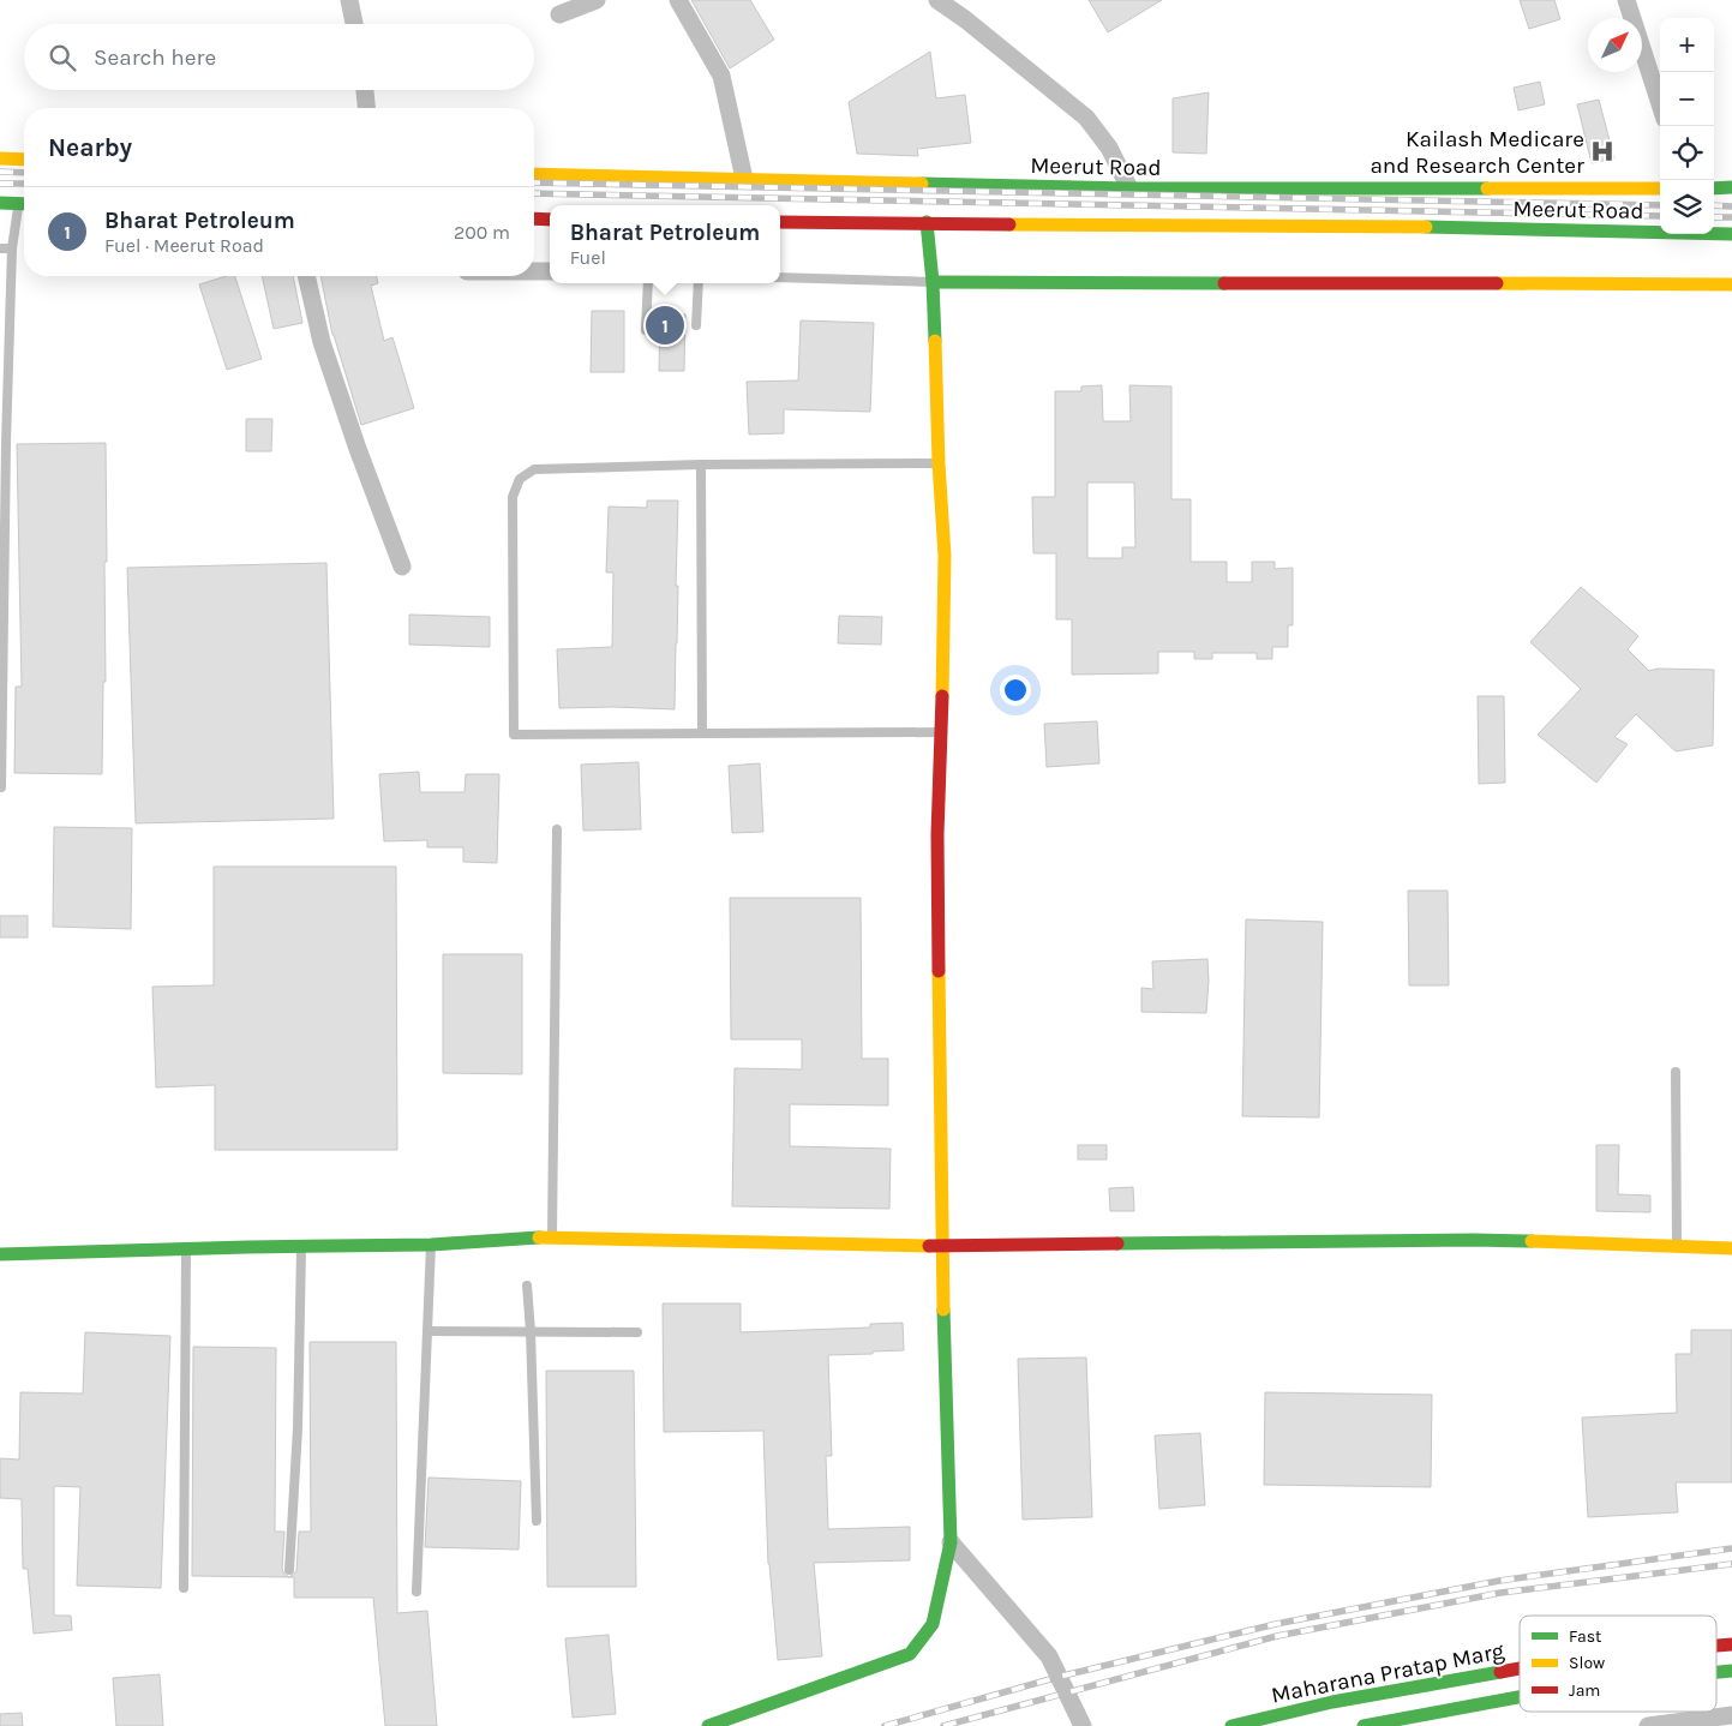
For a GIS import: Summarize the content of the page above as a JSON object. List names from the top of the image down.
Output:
{
  "streets": {
    "street": ["Meerut Road", "Maharana Pratap Marg"]
  },
  "places": {
    "hospital": ["Kailash Medicare and Research Center"]
  },
  "legend": ["Fast", "Slow", "Jam"],
  "north": "top right",
  "page": {
    "map_buttons": ["+", "−"],
    "search": "Search here",
    "heading": "Nearby",
    "list": [
      {
        "mark": "1",
        "name": "Bharat Petroleum",
        "note": "Fuel · Meerut Road",
        "value": "200 m"
      }
    ],
    "popup": ["Bharat Petroleum", "Fuel"],
    "pins": "1"
  }
}
